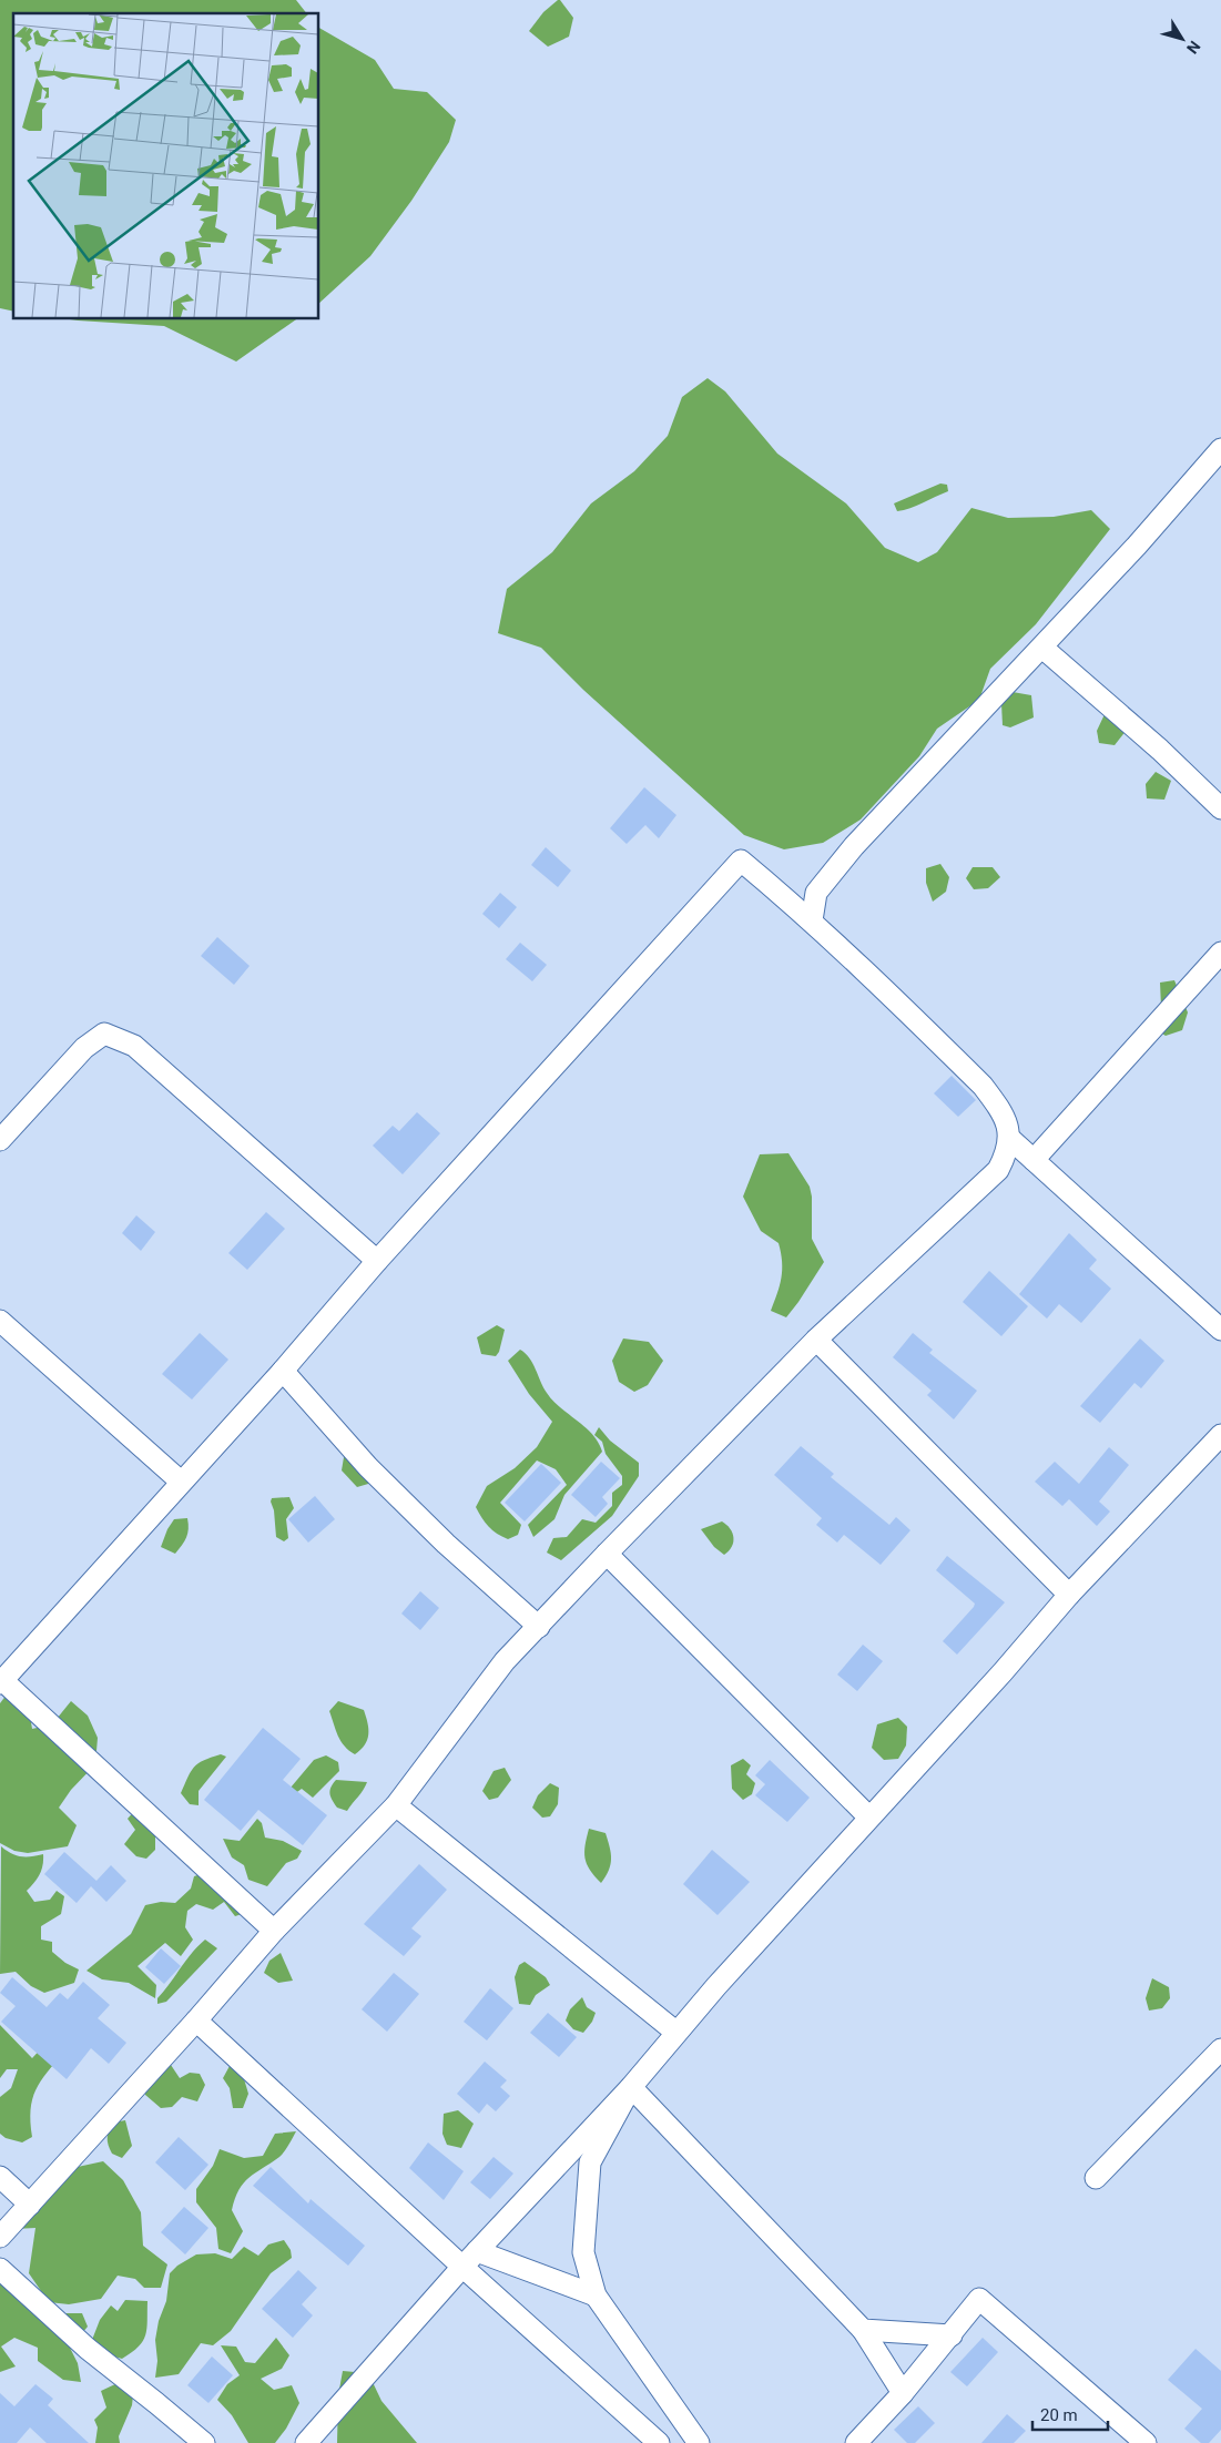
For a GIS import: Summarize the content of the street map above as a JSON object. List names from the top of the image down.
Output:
{
  "scale_bar": "20 m",
  "north": "bottom right"
}
